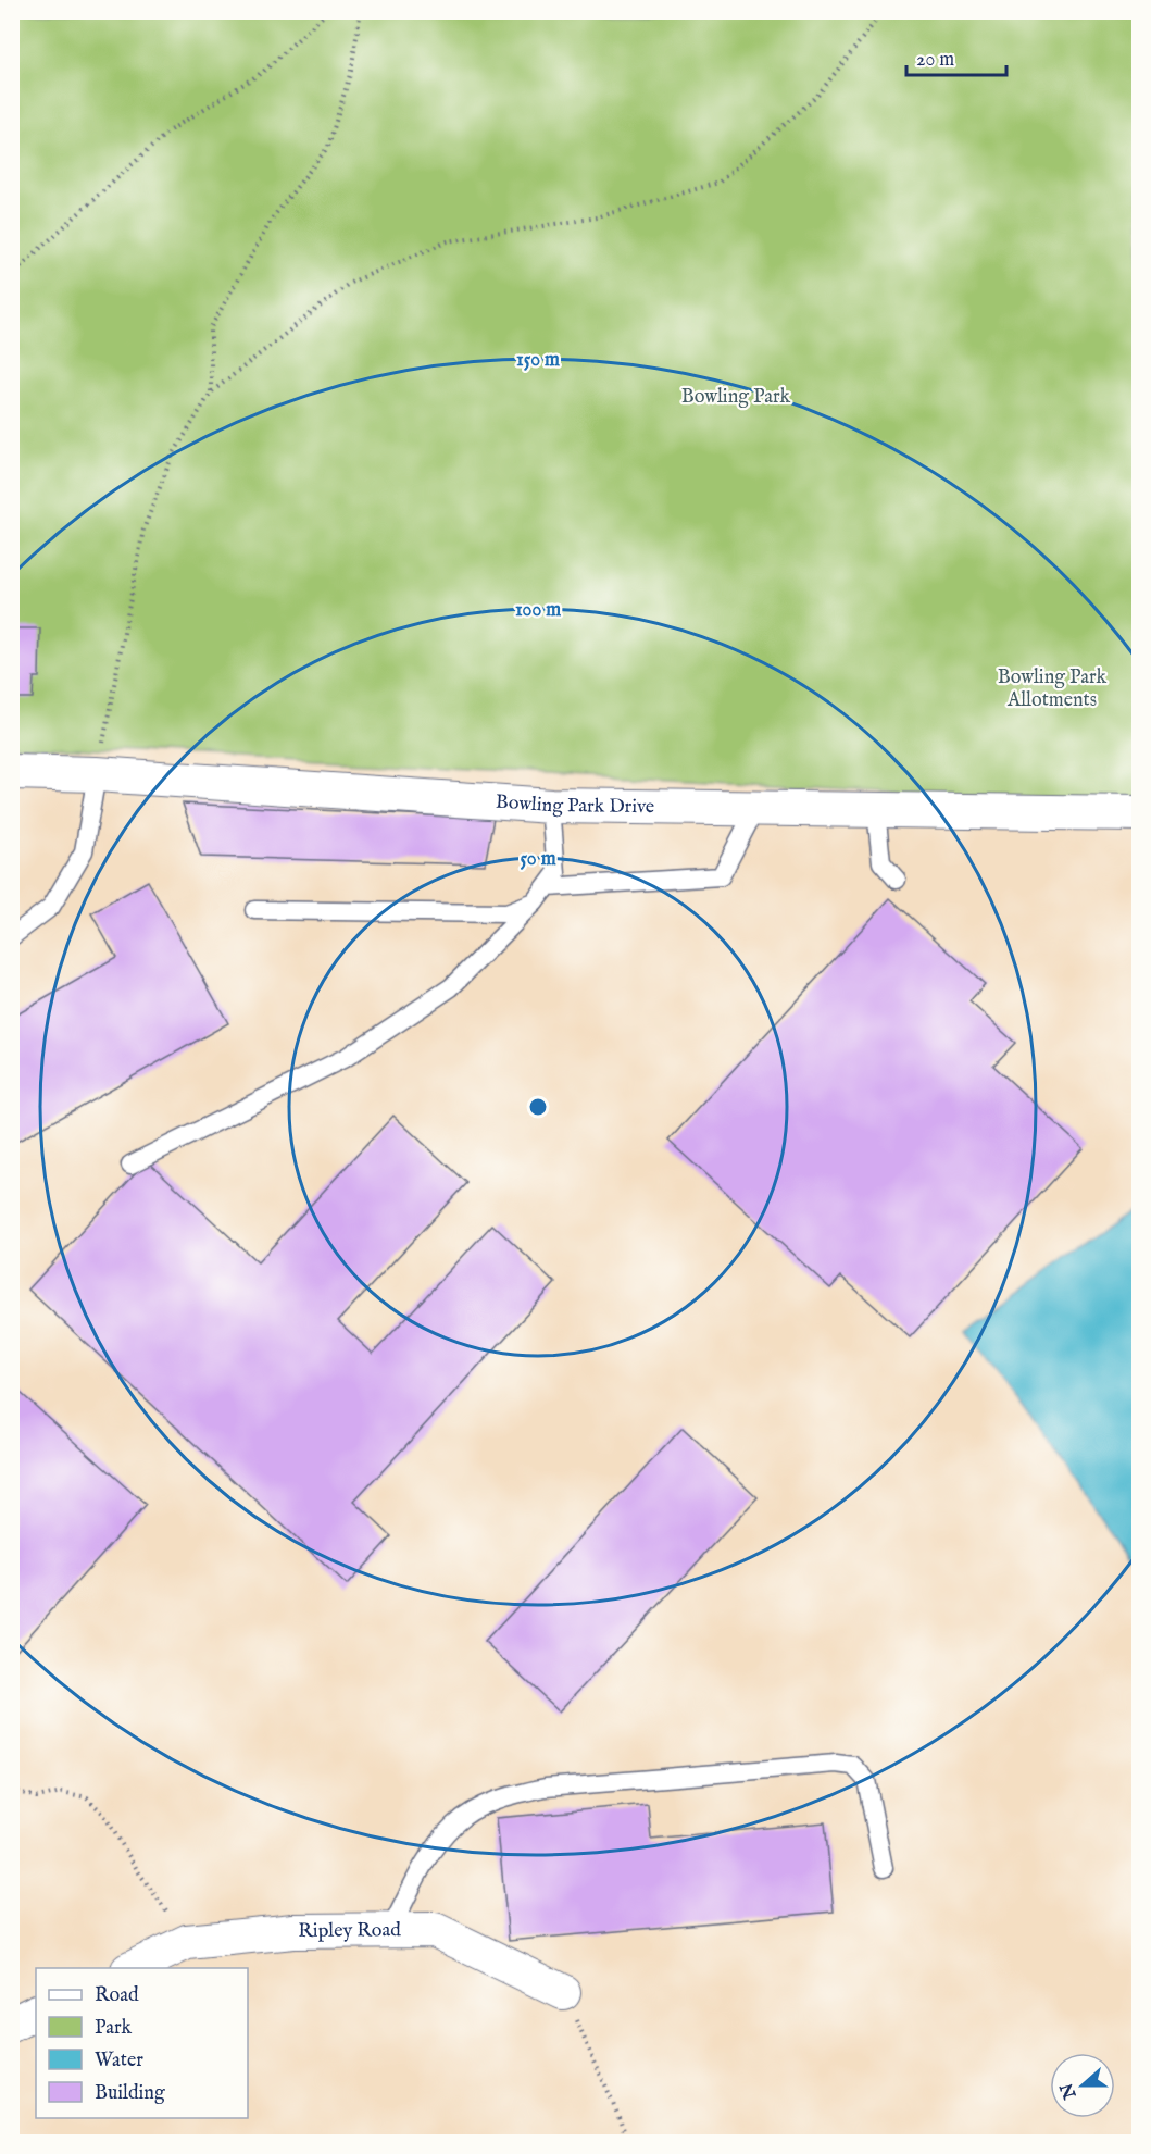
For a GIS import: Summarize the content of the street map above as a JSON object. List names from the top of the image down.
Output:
{
  "streets": {
    "street": ["Bowling Park Drive", "Ripley Road"]
  },
  "parks": ["Bowling Park", "Bowling Park Allotments"],
  "legend": [
    "Road",
    "Park",
    "Water",
    "Building"
  ],
  "scale_bar": "20 m",
  "north": "left",
  "rings": ["150 m", "100 m", "50 m"]
}
